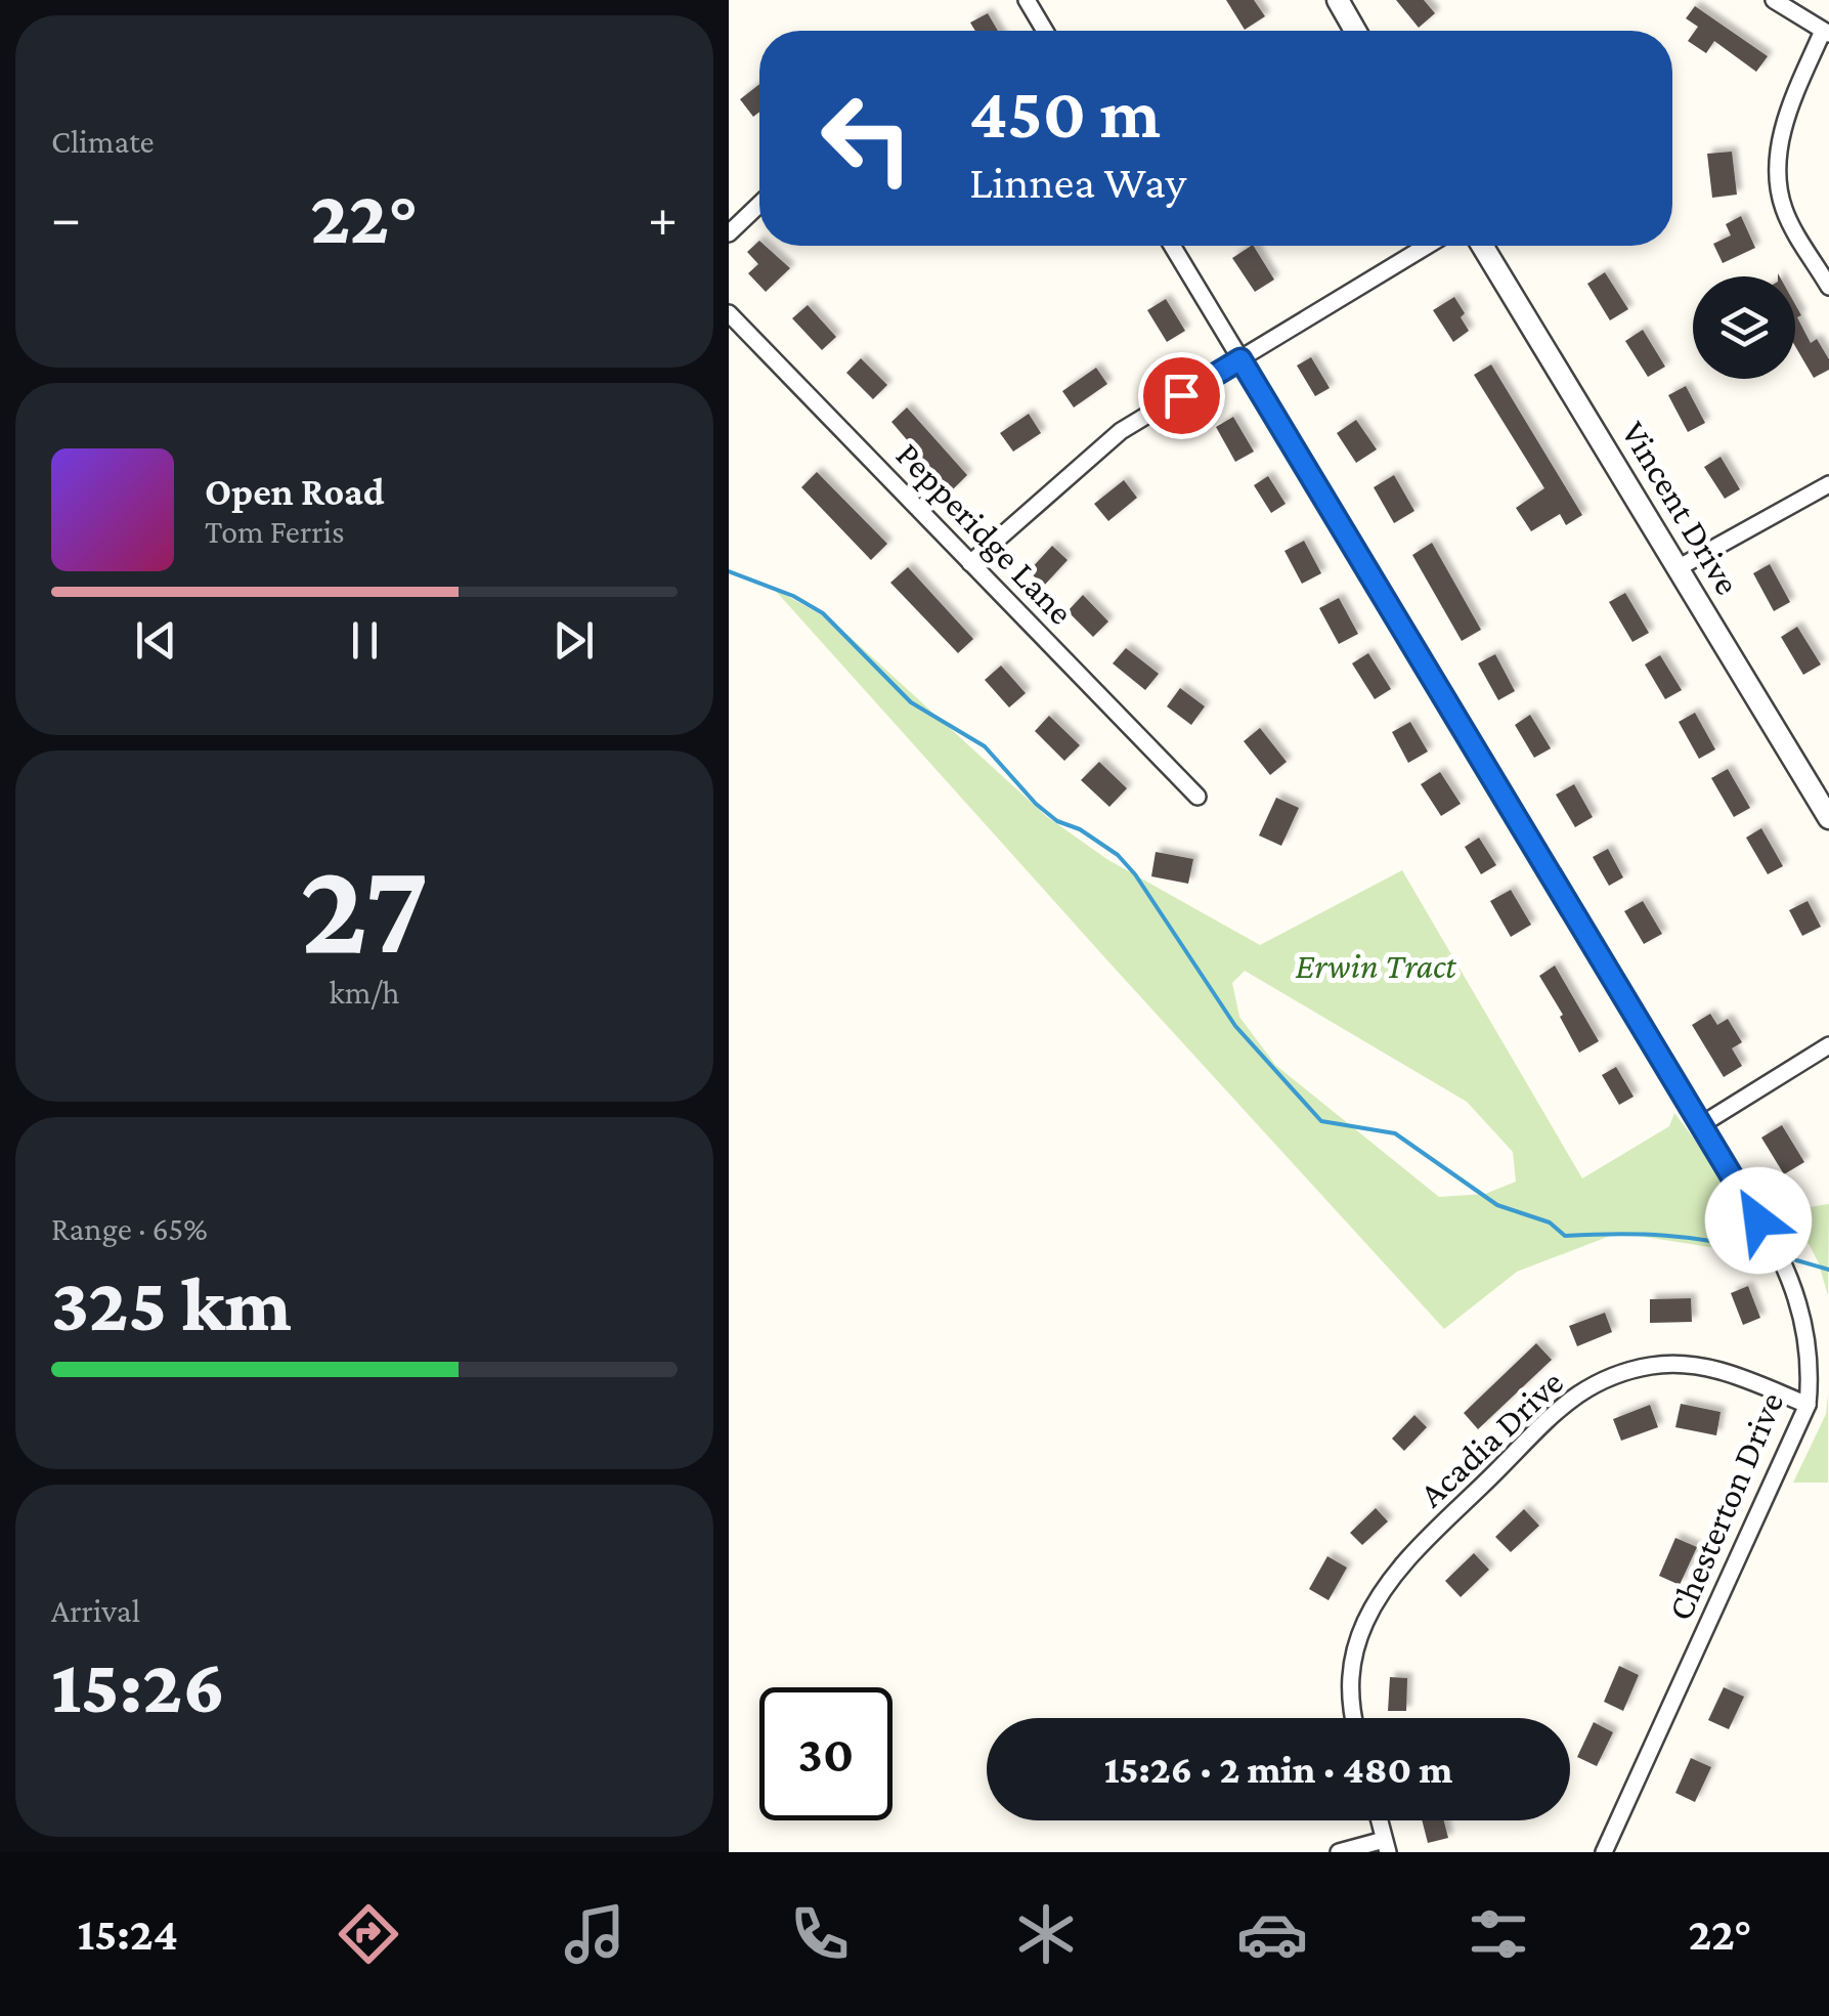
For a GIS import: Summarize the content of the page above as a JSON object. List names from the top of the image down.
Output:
{
  "streets": {
    "street": [
      "Vincent Drive",
      "Pepperidge Lane",
      "Acadia Drive",
      "Chesterton Drive"
    ]
  },
  "crossings": [
    ["Acadia Drive", "Chesterton Drive"]
  ],
  "parks": ["Erwin Tract"],
  "page": {
    "tile": [
      "Climate",
      ["27", "km/h"],
      ["Range · 65%", "325 km"],
      ["Arrival", "15:26"]
    ],
    "turn": ["450 m", "Linnea Way"],
    "heat": ["−", "22°", "+"],
    "song": ["Open Road", "Tom Ferris"],
    "limit": "30",
    "trip": "15:26 · 2 min · 480 m",
    "tabs": ["15:24", "22°"]
  }
}
